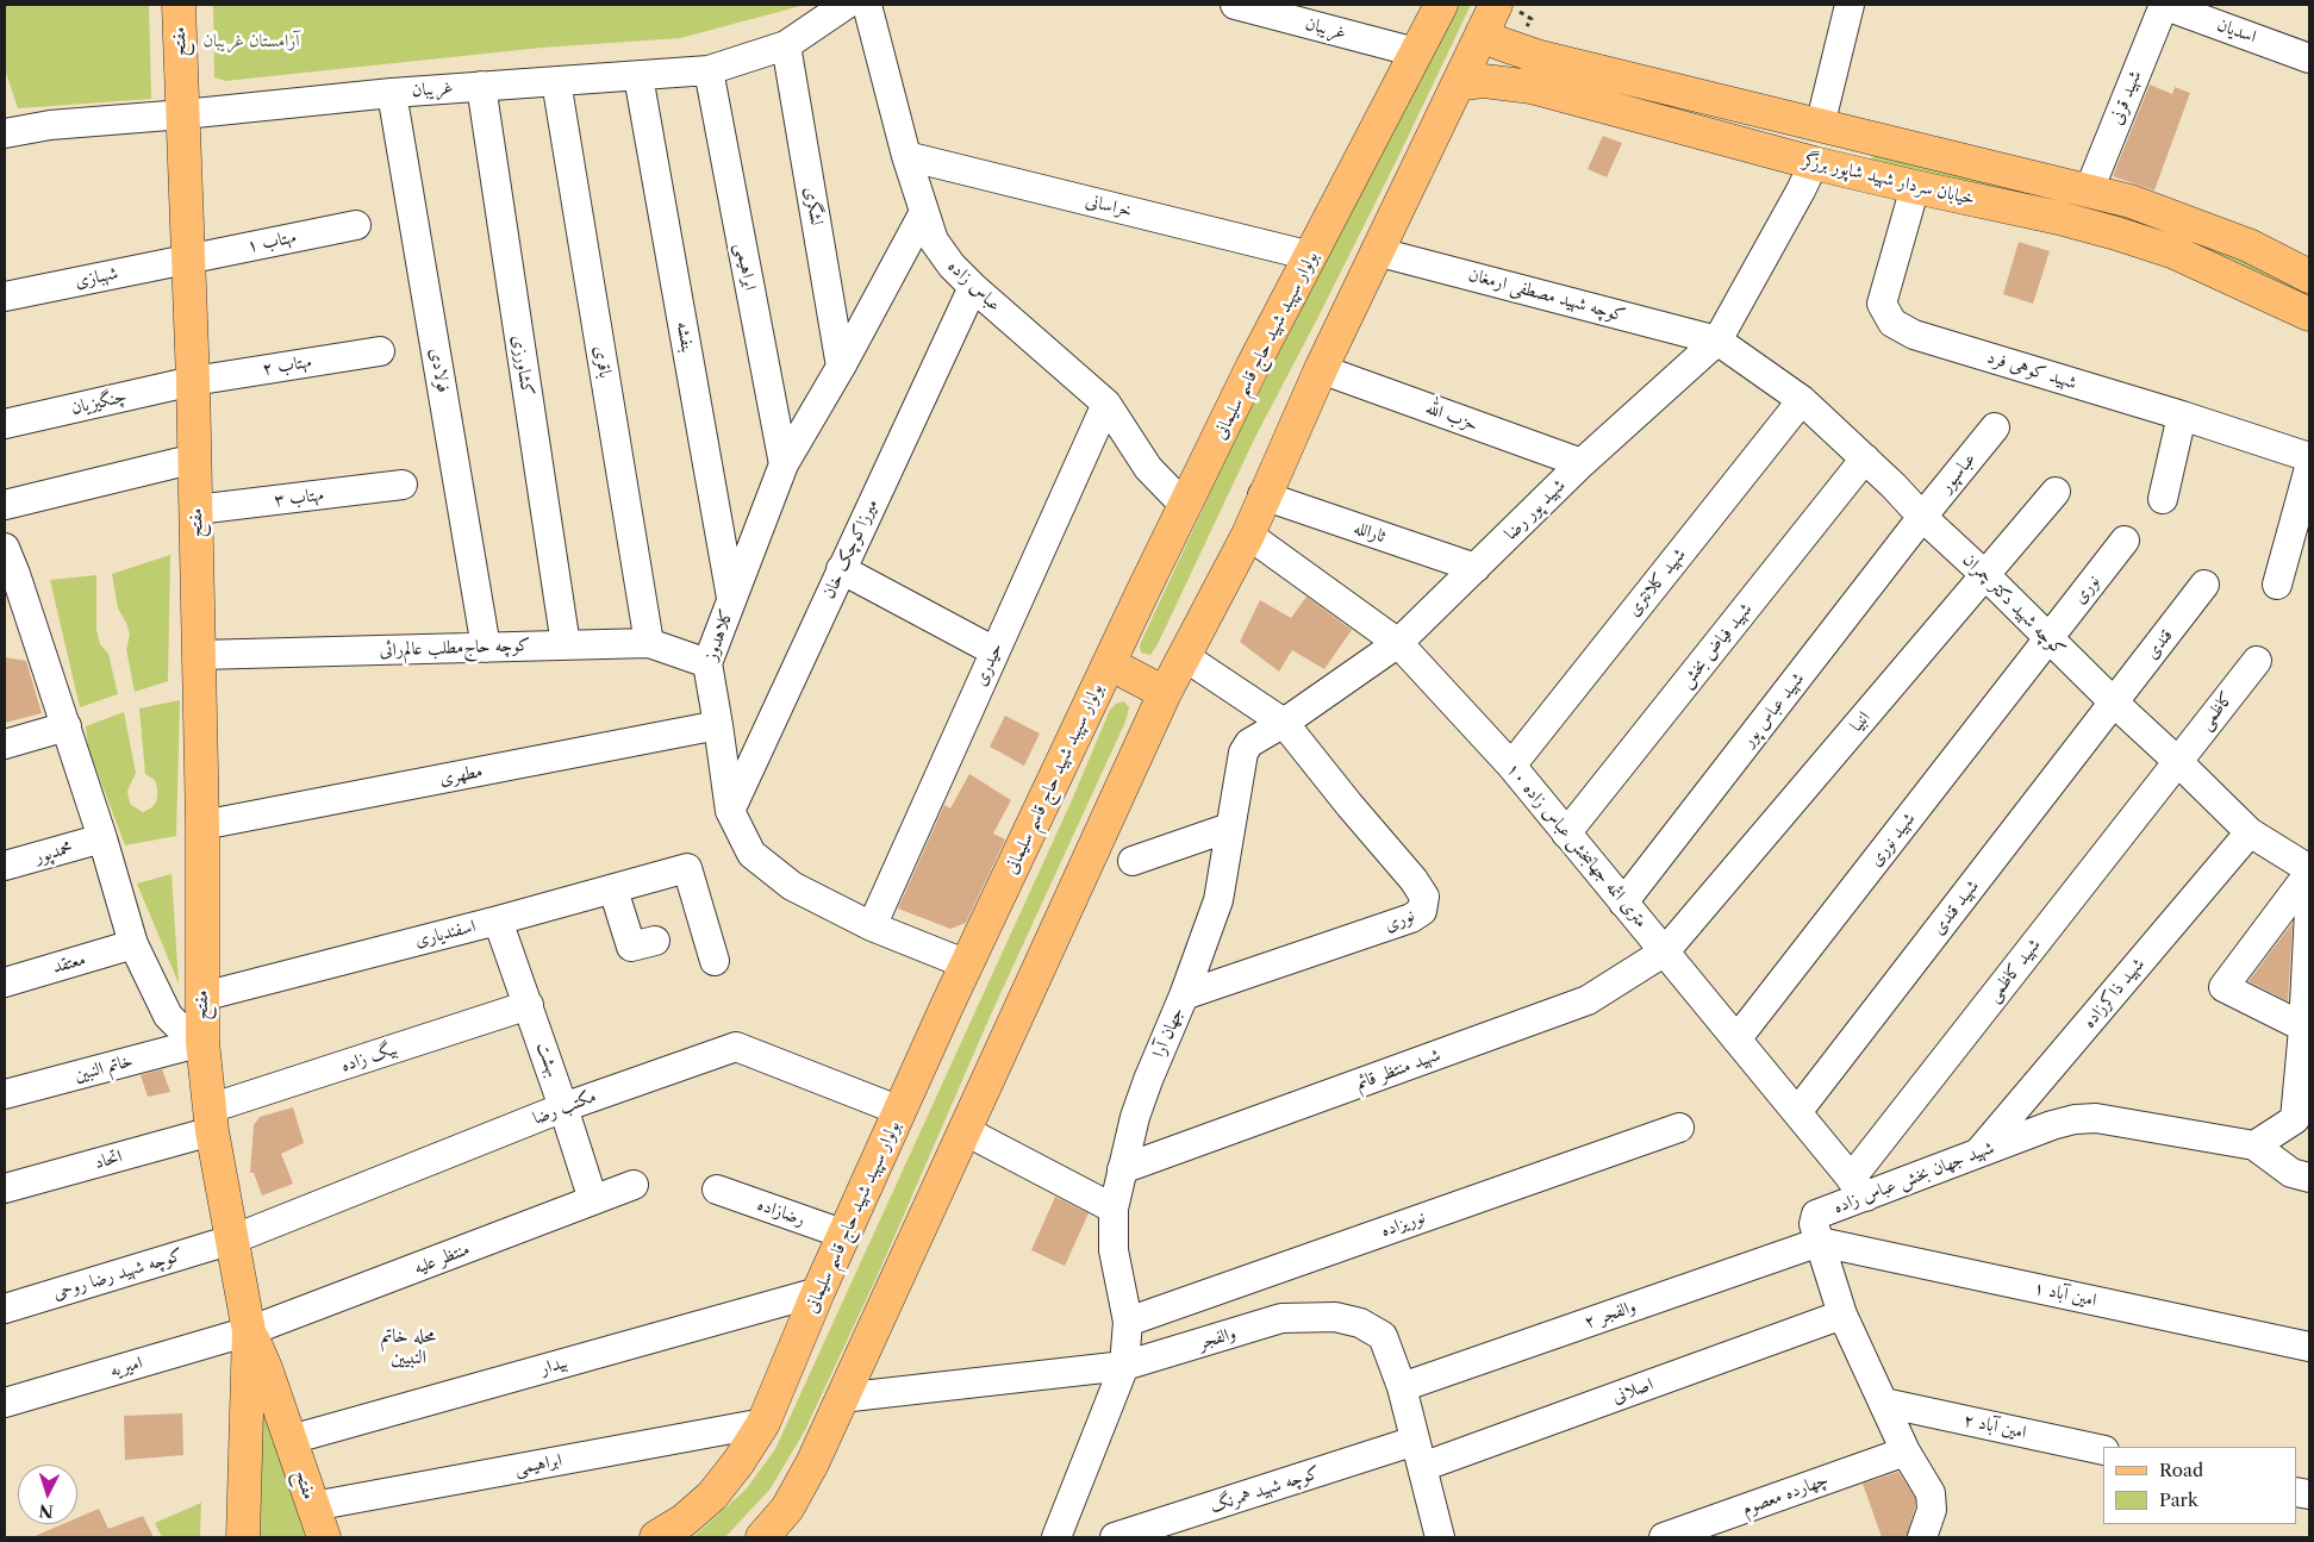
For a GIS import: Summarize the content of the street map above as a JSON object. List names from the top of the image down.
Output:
{
  "streets": {
    "main road": ["مفتح", "خیابان سردار شهید شاپور برزگر", "بولوار سپهبد شهید حاج قاسم سلیمانی"],
    "street": [
      "غریبان",
      "اسدیان",
      "شهید قرنی",
      "لشگری",
      "خراسانی",
      "مهتاب ۱",
      "ابراهیمی",
      "شهبازی",
      "عباس زاده",
      "کوچه شهید مصطفی ارمغان",
      "بنفشه",
      "باقری",
      "مهتاب ۲",
      "کشاورزی",
      "فولادی",
      "شهید کوهی فرد",
      "چنگیزیان",
      "حزب الله",
      "عباسپور",
      "مهتاب ۳",
      "شهید پور رضا",
      "ثارالله",
      "میرزاکوچک خان",
      "شهید کلانتری",
      "نوری",
      "کوچه شهید دکتر چمران",
      "کلاهدوز",
      "قندی",
      "شهید فیاض بخش",
      "کوچه حاج‌مطلب عالم‌رائی",
      "حیدری",
      "شهید عباس پور",
      "کاظمی",
      "انبیا",
      "مطهری",
      "شهید نوری",
      "۱۰ متری ائمه جهانبخش عباس زاده",
      "محمدپور",
      "شهید قندی",
      "اسفندیاری",
      "معتقد",
      "شهید کاظمی",
      "شهید ذاکرزاده",
      "جهان آرا",
      "بیگ زاده",
      "بهشت",
      "خاتم النبین",
      "شهید منتظر قائم",
      "مکتب رضا",
      "اتحاد",
      "شهید جهان بخش عباس زاده",
      "رضازاده",
      "نوریزاده",
      "منتظر علیه",
      "کوچه شهید رضا روحی",
      "۱ امین آباد",
      "والفجر ۲",
      "والفجر",
      "بیدار",
      "امیریه",
      "اصلانی",
      "۲ امین آباد",
      "کوچه شهید همرنگ",
      "چهارده معصوم"
    ]
  },
  "crossings": [
    ["غریبان", "مفتح"],
    ["غریبان", "لشگری"],
    ["غریبان", "ابراهیمی"],
    ["غریبان", "بنفشه"],
    ["غریبان", "بولوار سپهبد شهید حاج قاسم سلیمانی"],
    ["غریبان", "باقری"],
    ["غریبان", "کشاورزی"],
    ["غریبان", "فولادی"],
    ["اسدیان", "شهید قرنی"],
    ["مفتح", "مهتاب ۱"],
    ["مفتح", "ابراهیمی"],
    ["مفتح", "شهبازی"],
    ["مفتح", "مهتاب ۲"],
    ["مفتح", "چنگیزیان"],
    ["مفتح", "مهتاب ۳"],
    ["مفتح", "کوچه حاج‌مطلب عالم‌رائی"],
    ["مفتح", "مطهری"],
    ["مفتح", "محمدپور"],
    ["مفتح", "اسفندیاری"],
    ["مفتح", "معتقد"],
    ["مفتح", "بیگ زاده"],
    ["مفتح", "خاتم النبین"],
    ["مفتح", "مکتب رضا"],
    ["مفتح", "اتحاد"],
    ["مفتح", "منتظر علیه"],
    ["مفتح", "کوچه شهید رضا روحی"],
    ["مفتح", "بیدار"],
    ["مفتح", "امیریه"],
    ["شهید قرنی", "خیابان سردار شهید شاپور برزگر"],
    ["خیابان سردار شهید شاپور برزگر", "شهید کوهی فرد"],
    ["خیابان سردار شهید شاپور برزگر", "شهید پور رضا"],
    ["لشگری", "کلاهدوز"],
    ["خراسانی", "عباس زاده"],
    ["خراسانی", "بولوار سپهبد شهید حاج قاسم سلیمانی"],
    ["مهتاب ۱", "شهبازی"],
    ["ابراهیمی", "بولوار سپهبد شهید حاج قاسم سلیمانی"],
    ["ابراهیمی", "کلاهدوز"],
    ["عباس زاده", "بولوار سپهبد شهید حاج قاسم سلیمانی"],
    ["عباس زاده", "میرزاکوچک خان"],
    ["عباس زاده", "کلاهدوز"],
    ["عباس زاده", "حیدری"],
    ["کوچه شهید مصطفی ارمغان", "شهید پور رضا"],
    ["کوچه شهید مصطفی ارمغان", "کوچه شهید دکتر چمران"],
    ["بنفشه", "کلاهدوز"],
    ["بولوار سپهبد شهید حاج قاسم سلیمانی", "کلاهدوز"],
    ["بولوار سپهبد شهید حاج قاسم سلیمانی", "مکتب رضا"],
    ["بولوار سپهبد شهید حاج قاسم سلیمانی", "رضازاده"],
    ["بولوار سپهبد شهید حاج قاسم سلیمانی", "بیدار"],
    ["باقری", "کوچه حاج‌مطلب عالم‌رائی"],
    ["مهتاب ۲", "چنگیزیان"],
    ["کشاورزی", "کوچه حاج‌مطلب عالم‌رائی"],
    ["فولادی", "کوچه حاج‌مطلب عالم‌رائی"],
    ["حزب الله", "شهید پور رضا"],
    ["عباسپور", "کوچه شهید دکتر چمران"],
    ["عباسپور", "شهید عباس پور"],
    ["شهید پور رضا", "ثارالله"],
    ["شهید پور رضا", "نوری"],
    ["شهید پور رضا", "کوچه شهید دکتر چمران"],
    ["شهید پور رضا", "۱۰ متری ائمه جهانبخش عباس زاده"],
    ["شهید پور رضا", "جهان آرا"],
    ["میرزاکوچک خان", "کلاهدوز"],
    ["شهید کلانتری", "کوچه شهید دکتر چمران"],
    ["شهید کلانتری", "۱۰ متری ائمه جهانبخش عباس زاده"],
    ["نوری", "کوچه شهید دکتر چمران"],
    ["نوری", "شهید نوری"],
    ["نوری", "جهان آرا"],
    ["کوچه شهید دکتر چمران", "قندی"],
    ["کوچه شهید دکتر چمران", "شهید فیاض بخش"],
    ["کوچه شهید دکتر چمران", "شهید عباس پور"],
    ["کوچه شهید دکتر چمران", "کاظمی"],
    ["کوچه شهید دکتر چمران", "انبیا"],
    ["کوچه شهید دکتر چمران", "شهید نوری"],
    ["کوچه شهید دکتر چمران", "شهید قندی"],
    ["کوچه شهید دکتر چمران", "شهید کاظمی"],
    ["کوچه شهید دکتر چمران", "شهید ذاکرزاده"],
    ["کلاهدوز", "کوچه حاج‌مطلب عالم‌رائی"],
    ["کلاهدوز", "حیدری"],
    ["کلاهدوز", "مطهری"],
    ["قندی", "شهید قندی"],
    ["شهید فیاض بخش", "۱۰ متری ائمه جهانبخش عباس زاده"],
    ["شهید عباس پور", "۱۰ متری ائمه جهانبخش عباس زاده"],
    ["کاظمی", "شهید کاظمی"],
    ["انبیا", "۱۰ متری ائمه جهانبخش عباس زاده"],
    ["انبیا", "شهید منتظر قائم"],
    ["شهید نوری", "۱۰ متری ائمه جهانبخش عباس زاده"],
    ["۱۰ متری ائمه جهانبخش عباس زاده", "شهید قندی"],
    ["۱۰ متری ائمه جهانبخش عباس زاده", "شهید کاظمی"],
    ["۱۰ متری ائمه جهانبخش عباس زاده", "شهید منتظر قائم"],
    ["۱۰ متری ائمه جهانبخش عباس زاده", "شهید جهان بخش عباس زاده"],
    ["اسفندیاری", "بهشت"],
    ["شهید کاظمی", "شهید جهان بخش عباس زاده"],
    ["شهید ذاکرزاده", "شهید جهان بخش عباس زاده"],
    ["جهان آرا", "شهید منتظر قائم"],
    ["جهان آرا", "نوریزاده"],
    ["جهان آرا", "والفجر"],
    ["بیگ زاده", "بهشت"],
    ["بیگ زاده", "اتحاد"],
    ["بهشت", "مکتب رضا"],
    ["بهشت", "منتظر علیه"],
    ["مکتب رضا", "کوچه شهید رضا روحی"],
    ["شهید جهان بخش عباس زاده", "۱ امین آباد"],
    ["شهید جهان بخش عباس زاده", "والفجر ۲"],
    ["شهید جهان بخش عباس زاده", "اصلانی"],
    ["شهید جهان بخش عباس زاده", "۲ امین آباد"],
    ["شهید جهان بخش عباس زاده", "چهارده معصوم"],
    ["منتظر علیه", "امیریه"],
    ["۱ امین آباد", "والفجر ۲"],
    ["والفجر ۲", "والفجر"],
    ["والفجر", "اصلانی"],
    ["والفجر", "کوچه شهید همرنگ"],
    ["اصلانی", "کوچه شهید همرنگ"]
  ],
  "districts": ["محله خاتم النبیین"],
  "parks": ["آرامستان غریبان"],
  "legend": ["Road", "Park"],
  "north": "bottom"
}
